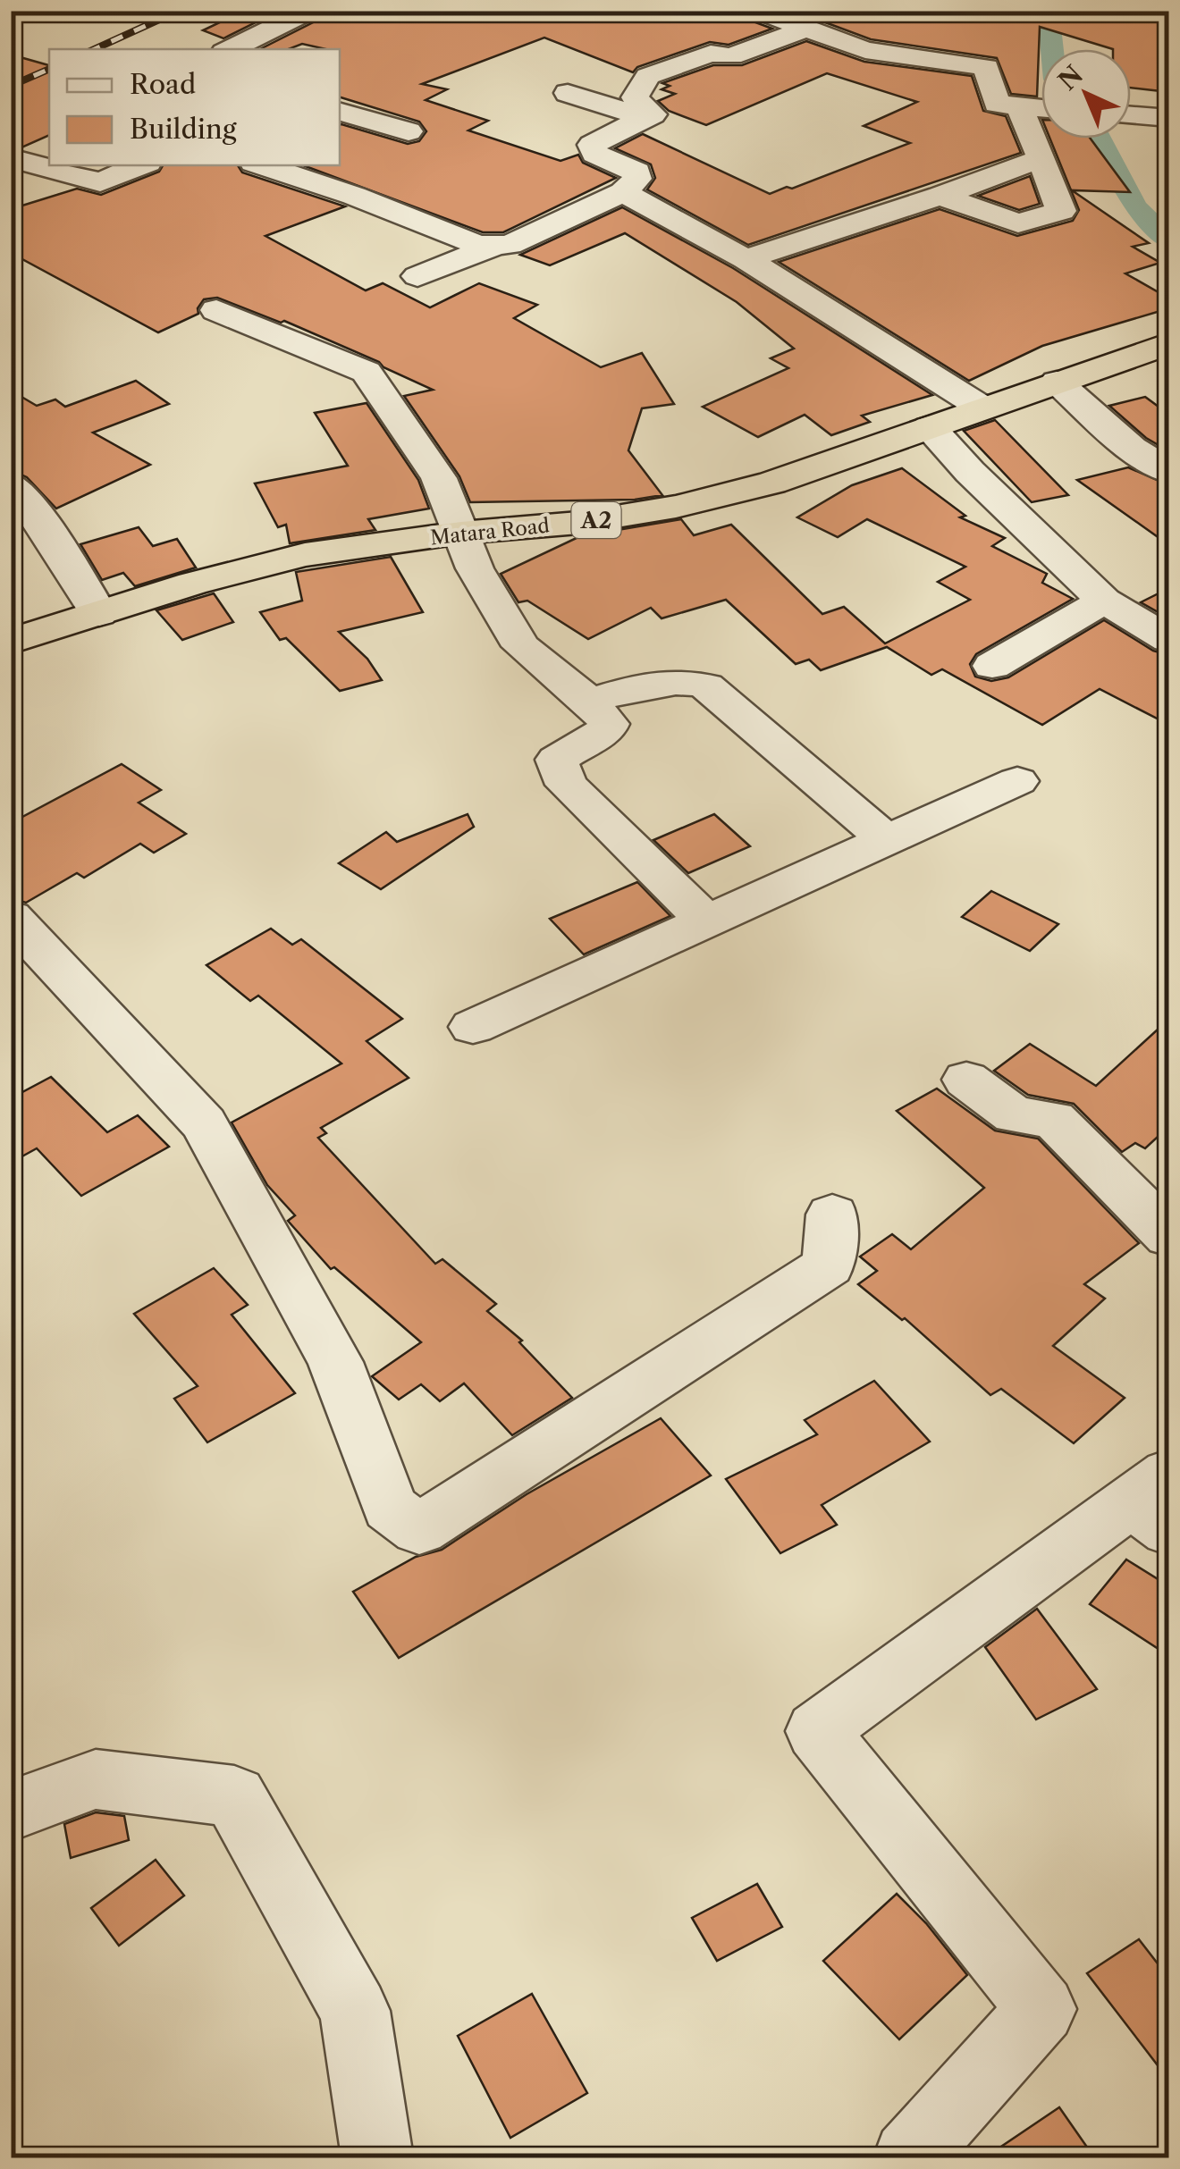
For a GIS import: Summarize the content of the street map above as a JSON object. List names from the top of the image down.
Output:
{
  "streets": {
    "highway": ["A2", "Matara Road"]
  },
  "legend": ["Road", "Building"],
  "north": "top left"
}
